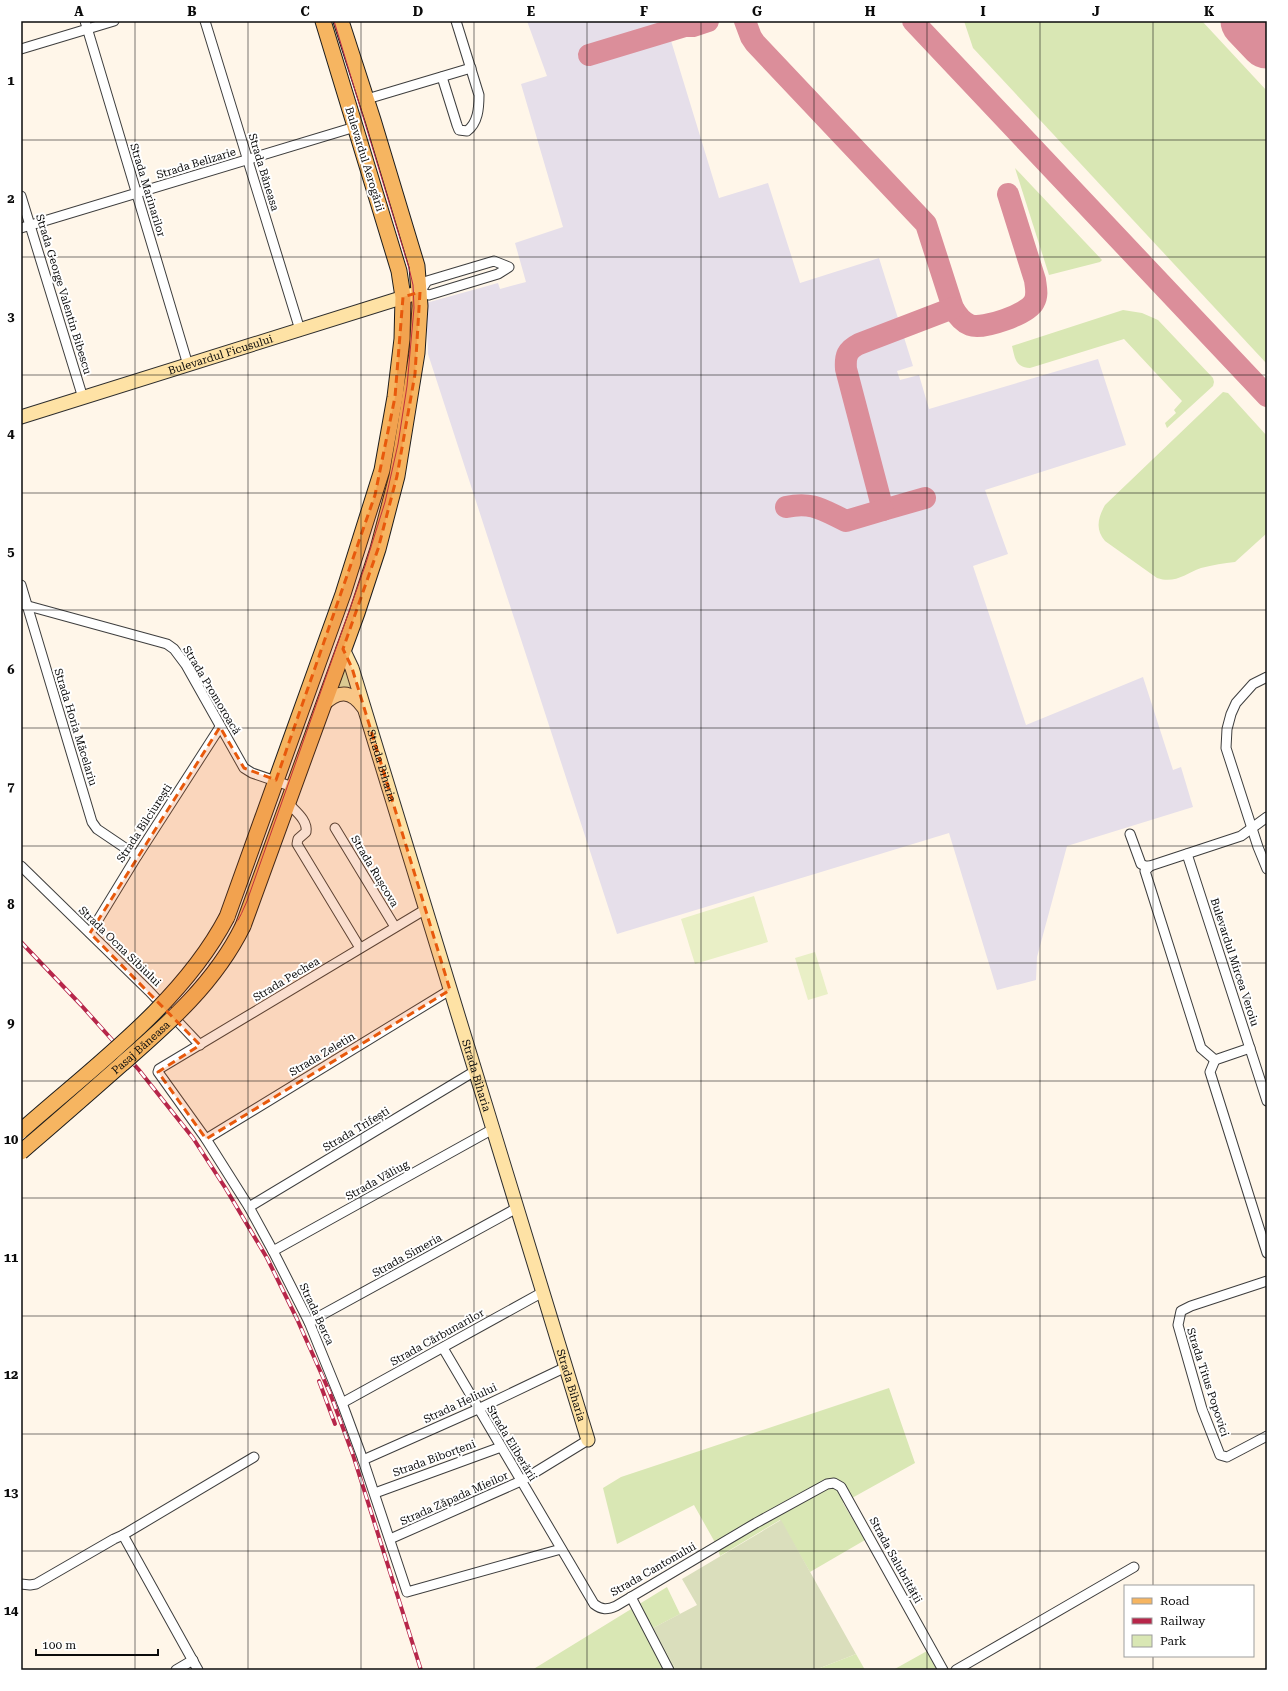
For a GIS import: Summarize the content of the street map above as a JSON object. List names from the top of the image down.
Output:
{
  "streets": {
    "main road": ["Bulevardul Aerogării", "Pasaj Băneasa"],
    "street": [
      "Strada Belizarie",
      "Strada Băneasa",
      "Strada Marinarilor",
      "Strada George Valentin Bibescu",
      "Bulevardul Ficusului",
      "Strada Promoroacă",
      "Strada Horia Măcelariu",
      "Strada Biharia",
      "Strada Bilciurești",
      "Strada Rușcova",
      "Strada Ocna Sibiului",
      "Bulevardul Mircea Veroiu",
      "Strada Pechea",
      "Strada Zeletin",
      "Strada Trifești",
      "Strada Văliug",
      "Strada Simeria",
      "Strada Berca",
      "Strada Cărbunarilor",
      "Strada Titus Popovici",
      "Strada Heliului",
      "Strada Eliberării",
      "Strada Biborțeni",
      "Strada Zăpada Mieilor",
      "Strada Salubrității",
      "Strada Cantonului"
    ]
  },
  "crossings": [
    ["Bulevardul Aerogării", "Strada Belizarie"],
    ["Bulevardul Aerogării", "Bulevardul Ficusului"],
    ["Bulevardul Aerogării", "Strada Promoroacă"],
    ["Bulevardul Aerogării", "Strada Biharia"],
    ["Bulevardul Aerogării", "Pasaj Băneasa"],
    ["Strada Belizarie", "Strada Băneasa"],
    ["Strada Belizarie", "Strada Marinarilor"],
    ["Strada Belizarie", "Strada George Valentin Bibescu"],
    ["Strada Băneasa", "Bulevardul Ficusului"],
    ["Strada Marinarilor", "Bulevardul Ficusului"],
    ["Strada George Valentin Bibescu", "Bulevardul Ficusului"],
    ["Strada Promoroacă", "Strada Horia Măcelariu"],
    ["Strada Promoroacă", "Strada Bilciurești"],
    ["Strada Promoroacă", "Pasaj Băneasa"],
    ["Strada Horia Măcelariu", "Strada Bilciurești"],
    ["Strada Biharia", "Strada Pechea"],
    ["Strada Biharia", "Pasaj Băneasa"],
    ["Strada Biharia", "Strada Zeletin"],
    ["Strada Biharia", "Strada Trifești"],
    ["Strada Biharia", "Strada Văliug"],
    ["Strada Biharia", "Strada Simeria"],
    ["Strada Biharia", "Strada Cărbunarilor"],
    ["Strada Biharia", "Strada Heliului"],
    ["Strada Biharia", "Strada Zăpada Mieilor"],
    ["Strada Bilciurești", "Strada Ocna Sibiului"],
    ["Strada Rușcova", "Strada Pechea"],
    ["Strada Ocna Sibiului", "Strada Pechea"],
    ["Strada Pechea", "Strada Berca"],
    ["Strada Zeletin", "Strada Berca"],
    ["Strada Trifești", "Strada Berca"],
    ["Strada Văliug", "Strada Berca"],
    ["Strada Simeria", "Strada Berca"],
    ["Strada Berca", "Strada Cărbunarilor"],
    ["Strada Berca", "Strada Heliului"],
    ["Strada Berca", "Strada Eliberării"],
    ["Strada Berca", "Strada Biborțeni"],
    ["Strada Berca", "Strada Zăpada Mieilor"],
    ["Strada Berca", "Strada Cantonului"],
    ["Strada Cărbunarilor", "Strada Eliberării"],
    ["Strada Heliului", "Strada Eliberării"],
    ["Strada Eliberării", "Strada Biborțeni"],
    ["Strada Eliberării", "Strada Zăpada Mieilor"],
    ["Strada Eliberării", "Strada Cantonului"],
    ["Strada Salubrității", "Strada Cantonului"]
  ],
  "legend": ["Road", "Railway", "Park"],
  "scale_bar": "100 m",
  "grid": {
    "columns": [
      "A",
      "B",
      "C",
      "D",
      "E",
      "F",
      "G",
      "H",
      "I",
      "J",
      "K"
    ],
    "rows": [
      "1",
      "2",
      "3",
      "4",
      "5",
      "6",
      "7",
      "8",
      "9",
      "10",
      "11",
      "12",
      "13",
      "14"
    ]
  }
}
